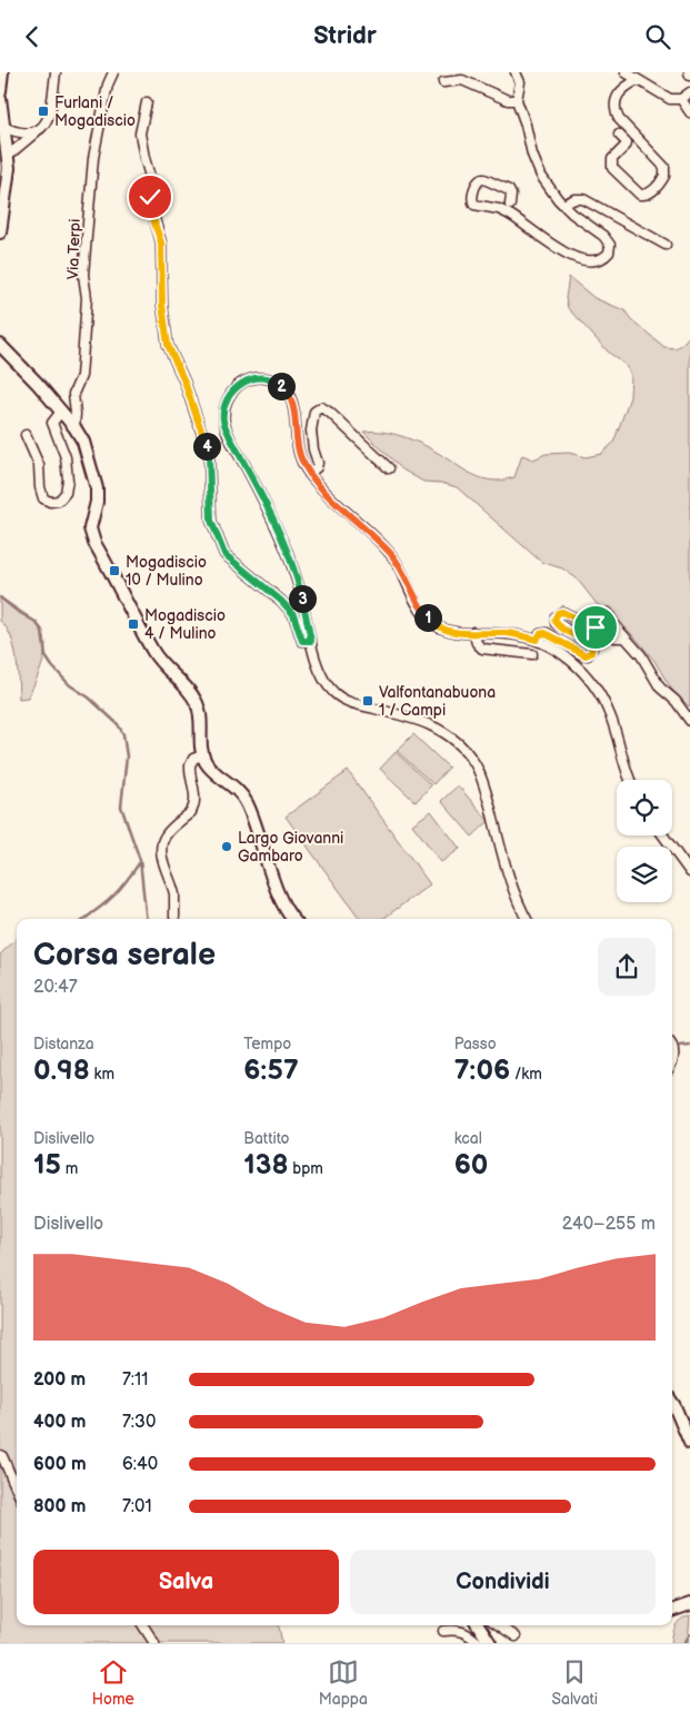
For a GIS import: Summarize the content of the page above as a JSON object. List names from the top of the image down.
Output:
{
  "streets": {
    "street": ["Via Terpi"]
  },
  "places": {
    "transit": [
      "Furlani / Mogadiscio",
      "Mogadiscio 10 / Mulino",
      "Mogadiscio 4 / Mulino",
      "Valfontanabuona 1 / Campi"
    ],
    "other": ["Largo Giovanni Gambaro"]
  },
  "page": {
    "header": "Stridr",
    "pins": [
      "2",
      "4",
      "3",
      "1"
    ],
    "heading": ["Corsa serale", "20:47"],
    "stats": [
      ["Distanza", "0.98 km"],
      ["Tempo", "6:57"],
      ["Passo", "7:06 /km"],
      ["Dislivello", "15 m"],
      ["Battito", "138 bpm"],
      ["kcal", "60"]
    ],
    "chart": ["Dislivello", "240–255 m"],
    "list": [
      {
        "name": "200 m",
        "note": "7:11"
      },
      {
        "name": "400 m",
        "note": "7:30"
      },
      {
        "name": "600 m",
        "note": "6:40"
      },
      {
        "name": "800 m",
        "note": "7:01"
      }
    ],
    "buttons": ["Salva", "Condividi"],
    "tabs": ["Home", "Mappa", "Salvati"]
  }
}
